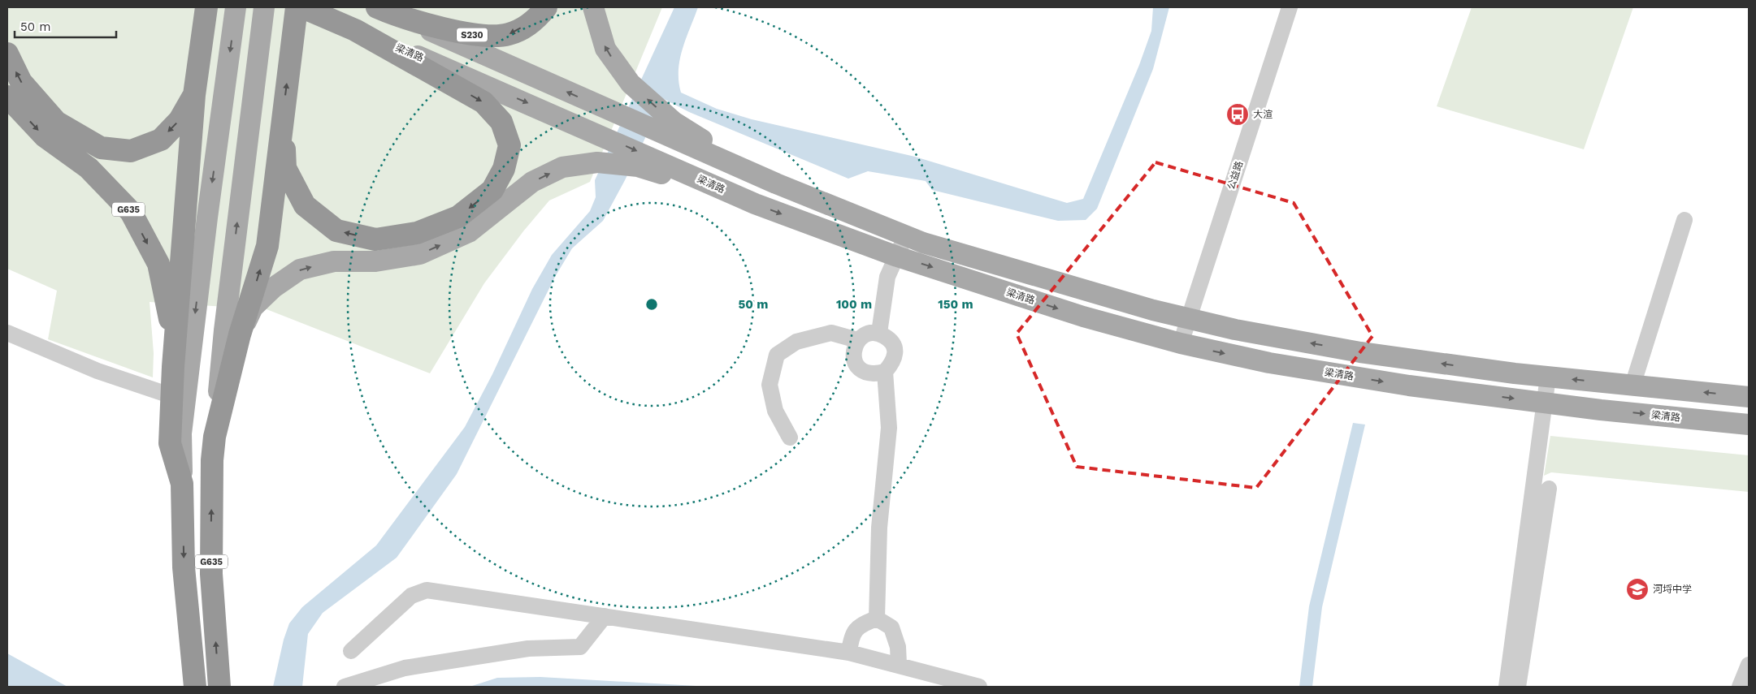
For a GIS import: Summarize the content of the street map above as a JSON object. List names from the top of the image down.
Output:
{
  "streets": {
    "highway": ["S230", "梁清路", "G635"],
    "street": ["公益路"]
  },
  "crossings": [
    ["梁清路", "公益路"]
  ],
  "one_way": ["梁清路"],
  "places": {
    "bus stop": ["大渲"],
    "school or university": ["河埒中学"]
  },
  "scale_bar": "50 m",
  "rings": ["50 m", "100 m", "150 m"]
}
